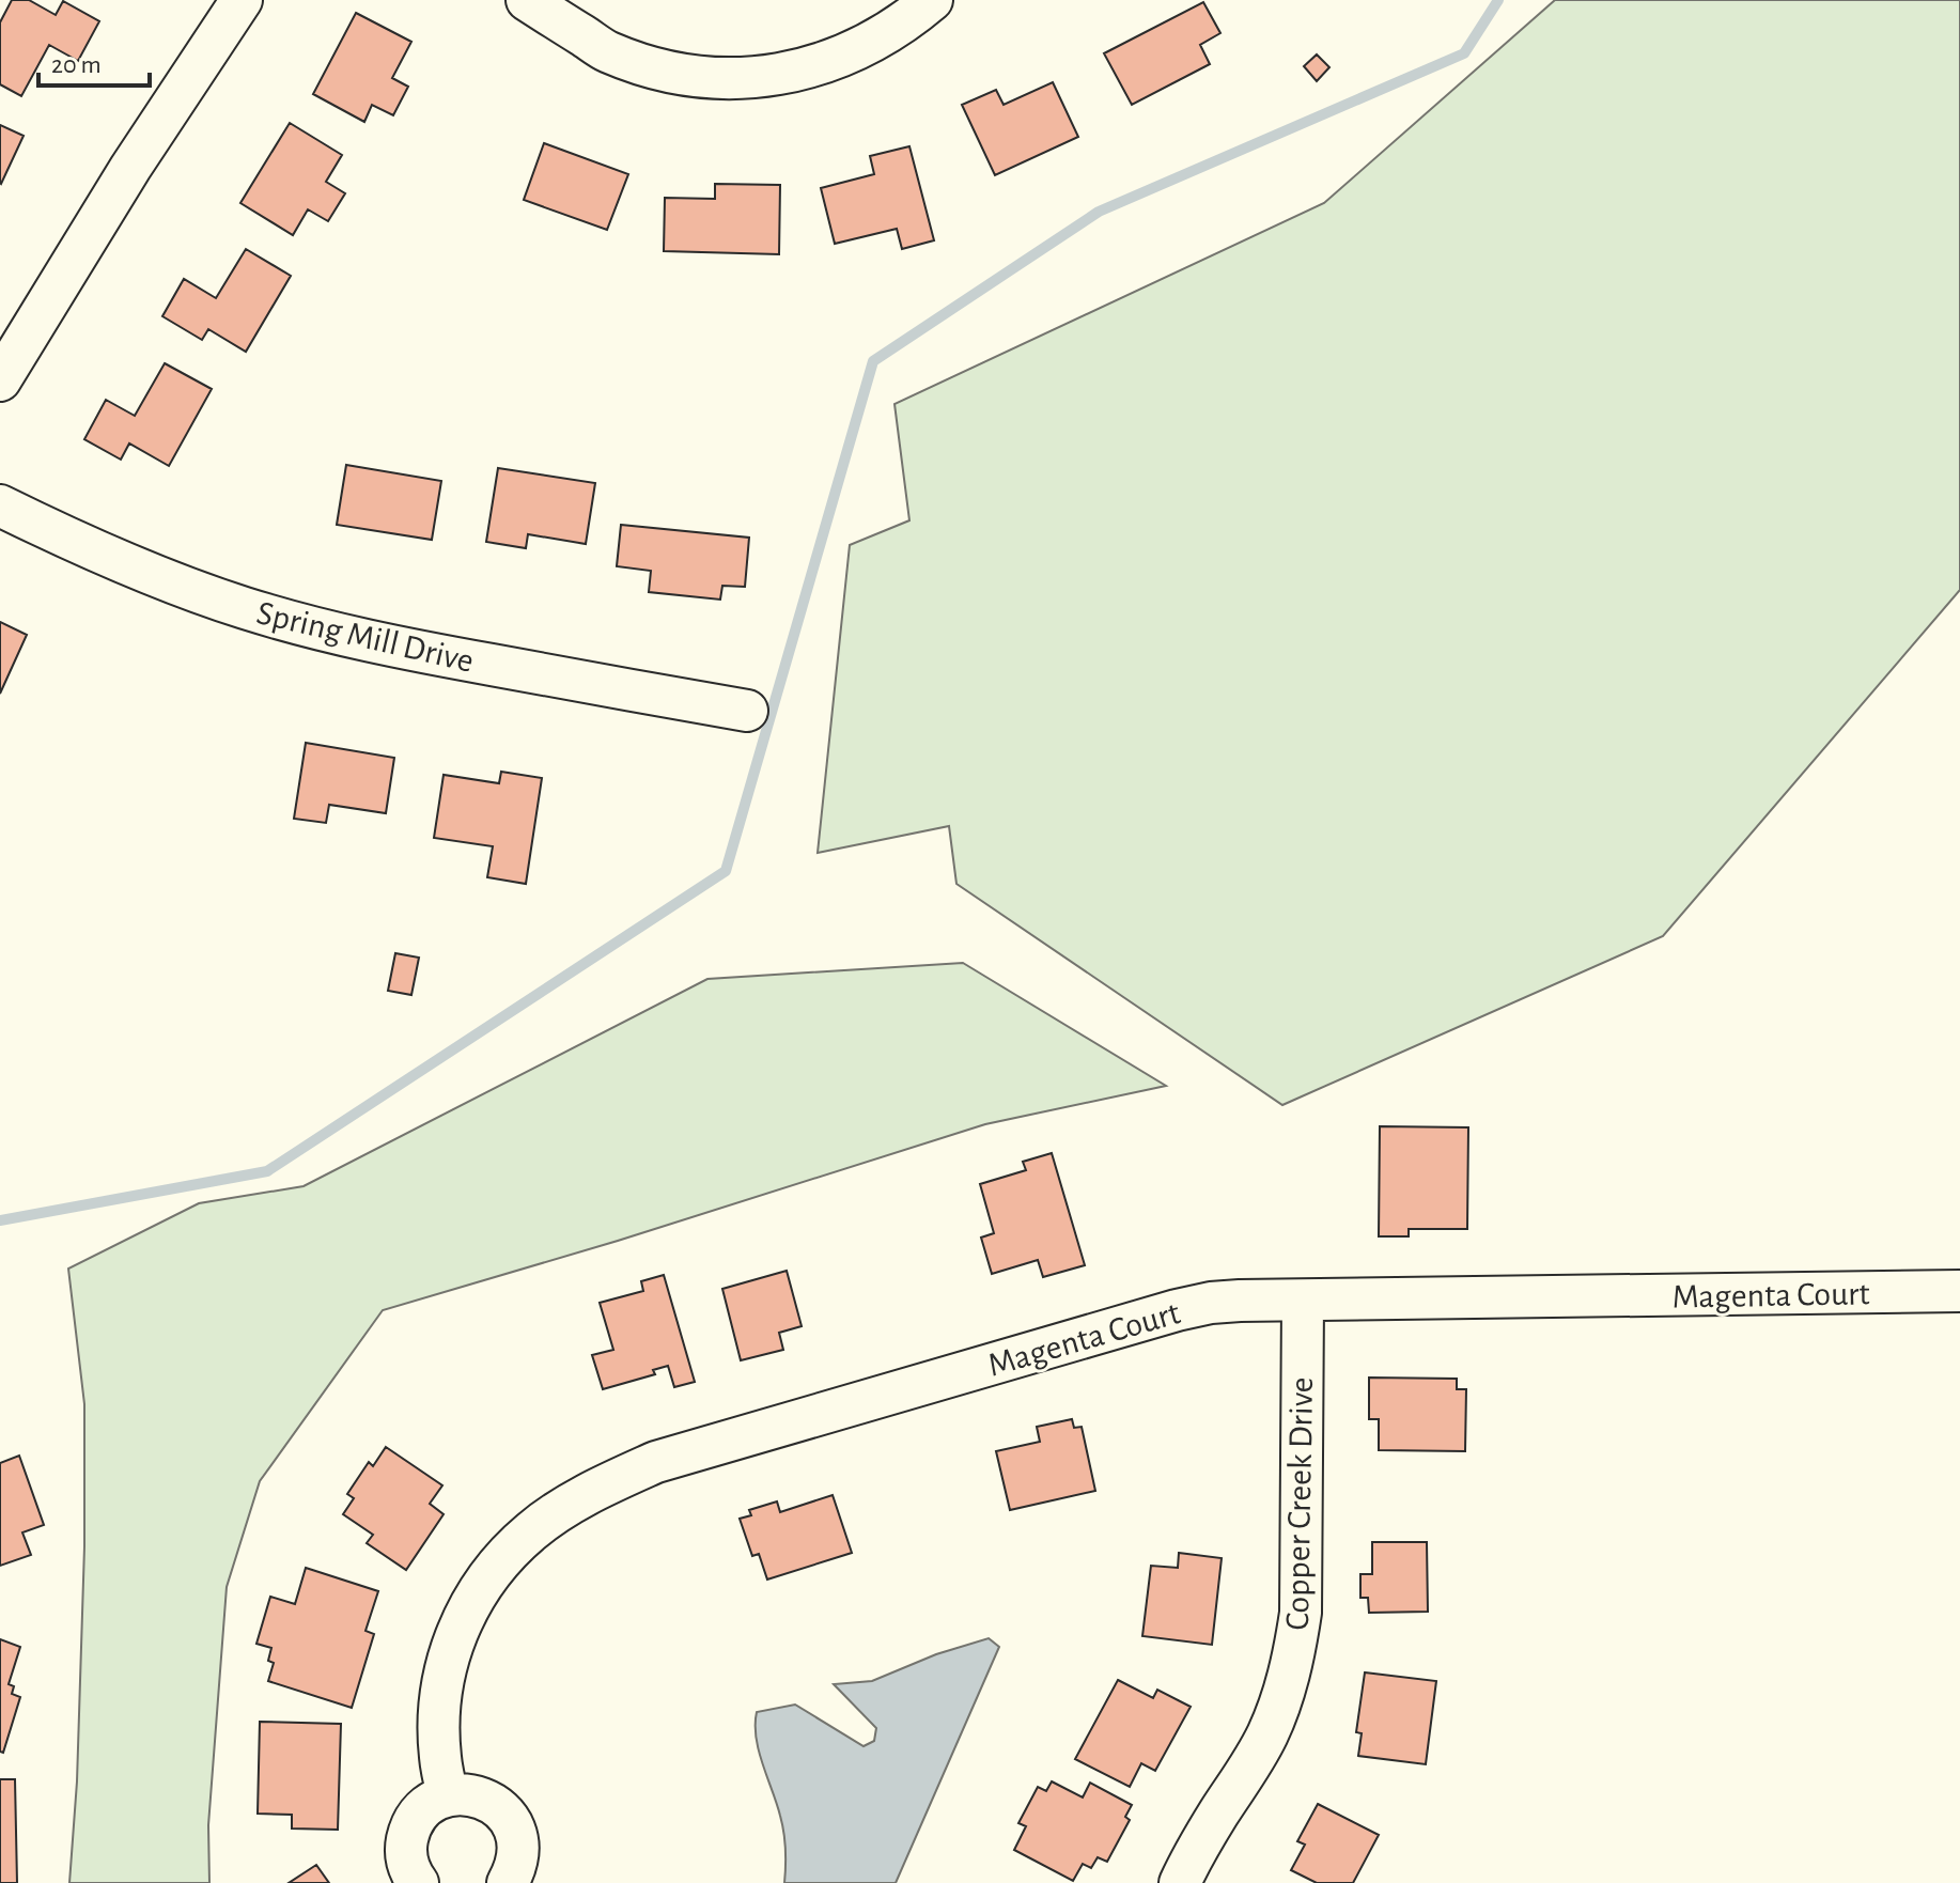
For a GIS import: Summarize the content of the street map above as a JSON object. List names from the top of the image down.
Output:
{
  "streets": {
    "street": ["Spring Mill Drive", "Magenta Court", "Copper Creek Drive"]
  },
  "crossings": [
    ["Magenta Court", "Copper Creek Drive"]
  ],
  "scale_bar": "20 m"
}
